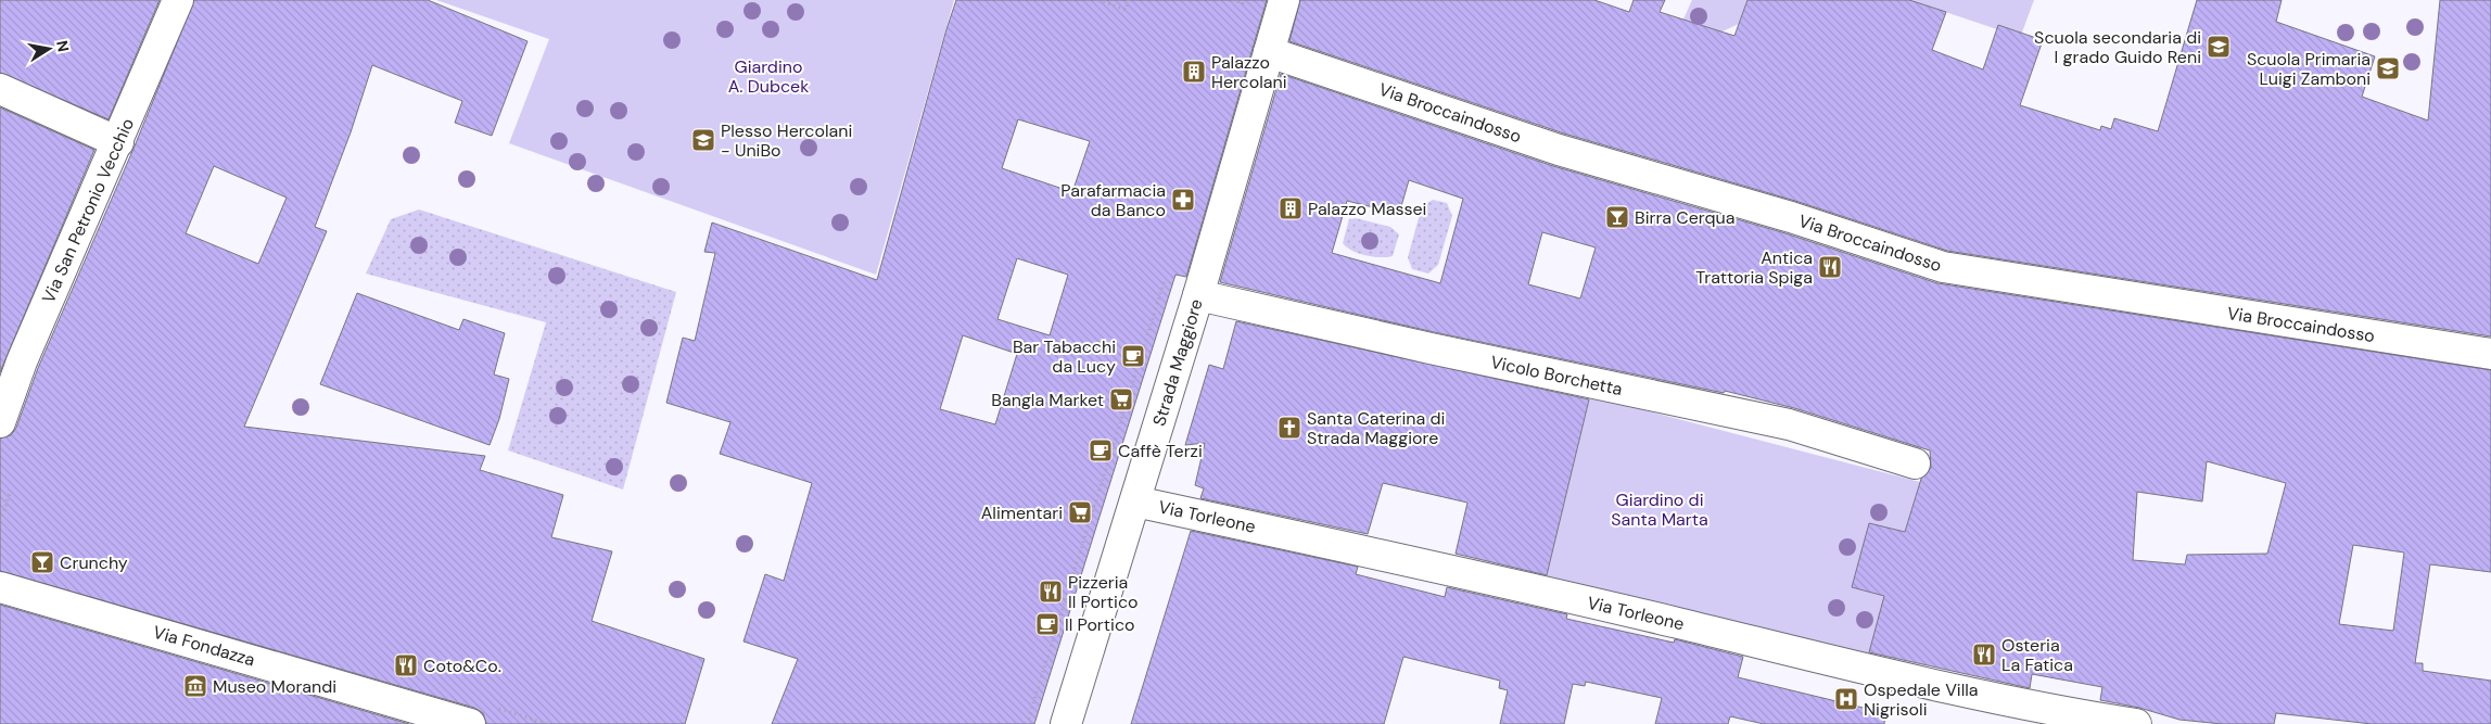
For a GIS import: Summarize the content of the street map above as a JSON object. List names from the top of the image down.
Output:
{
  "streets": {
    "street": [
      "Via Broccaindosso",
      "Via San Petronio Vecchio",
      "Strada Maggiore",
      "Vicolo Borchetta",
      "Via Torleone",
      "Via Fondazza"
    ]
  },
  "crossings": [
    ["Via Broccaindosso", "Strada Maggiore"],
    ["Strada Maggiore", "Vicolo Borchetta"],
    ["Strada Maggiore", "Via Torleone"]
  ],
  "parks": ["Giardino A. Dubcek", "Giardino di Santa Marta"],
  "places": {
    "school or university": ["Scuola secondaria di I grado Guido Reni", "Scuola Primaria Luigi Zamboni", "Plesso Hercolani - UniBo"],
    "building": ["Palazzo Hercolani", "Palazzo Massei"],
    "pharmacy": ["Parafarmacia da Banco"],
    "bar": ["Birra Cerqua", "Crunchy"],
    "restaurant": [
      "Antica Trattoria Spiga",
      "Pizzeria Il Portico",
      "Osteria La Fatica",
      "Coto&Co."
    ],
    "cafe": ["Bar Tabacchi da Lucy", "Caffè Terzi", "Il Portico"],
    "supermarket": ["Bangla Market", "Alimentari"],
    "church": ["Santa Caterina di Strada Maggiore"],
    "museum": ["Museo Morandi"],
    "hospital": ["Ospedale Villa Nigrisoli"]
  },
  "north": "right"
}
